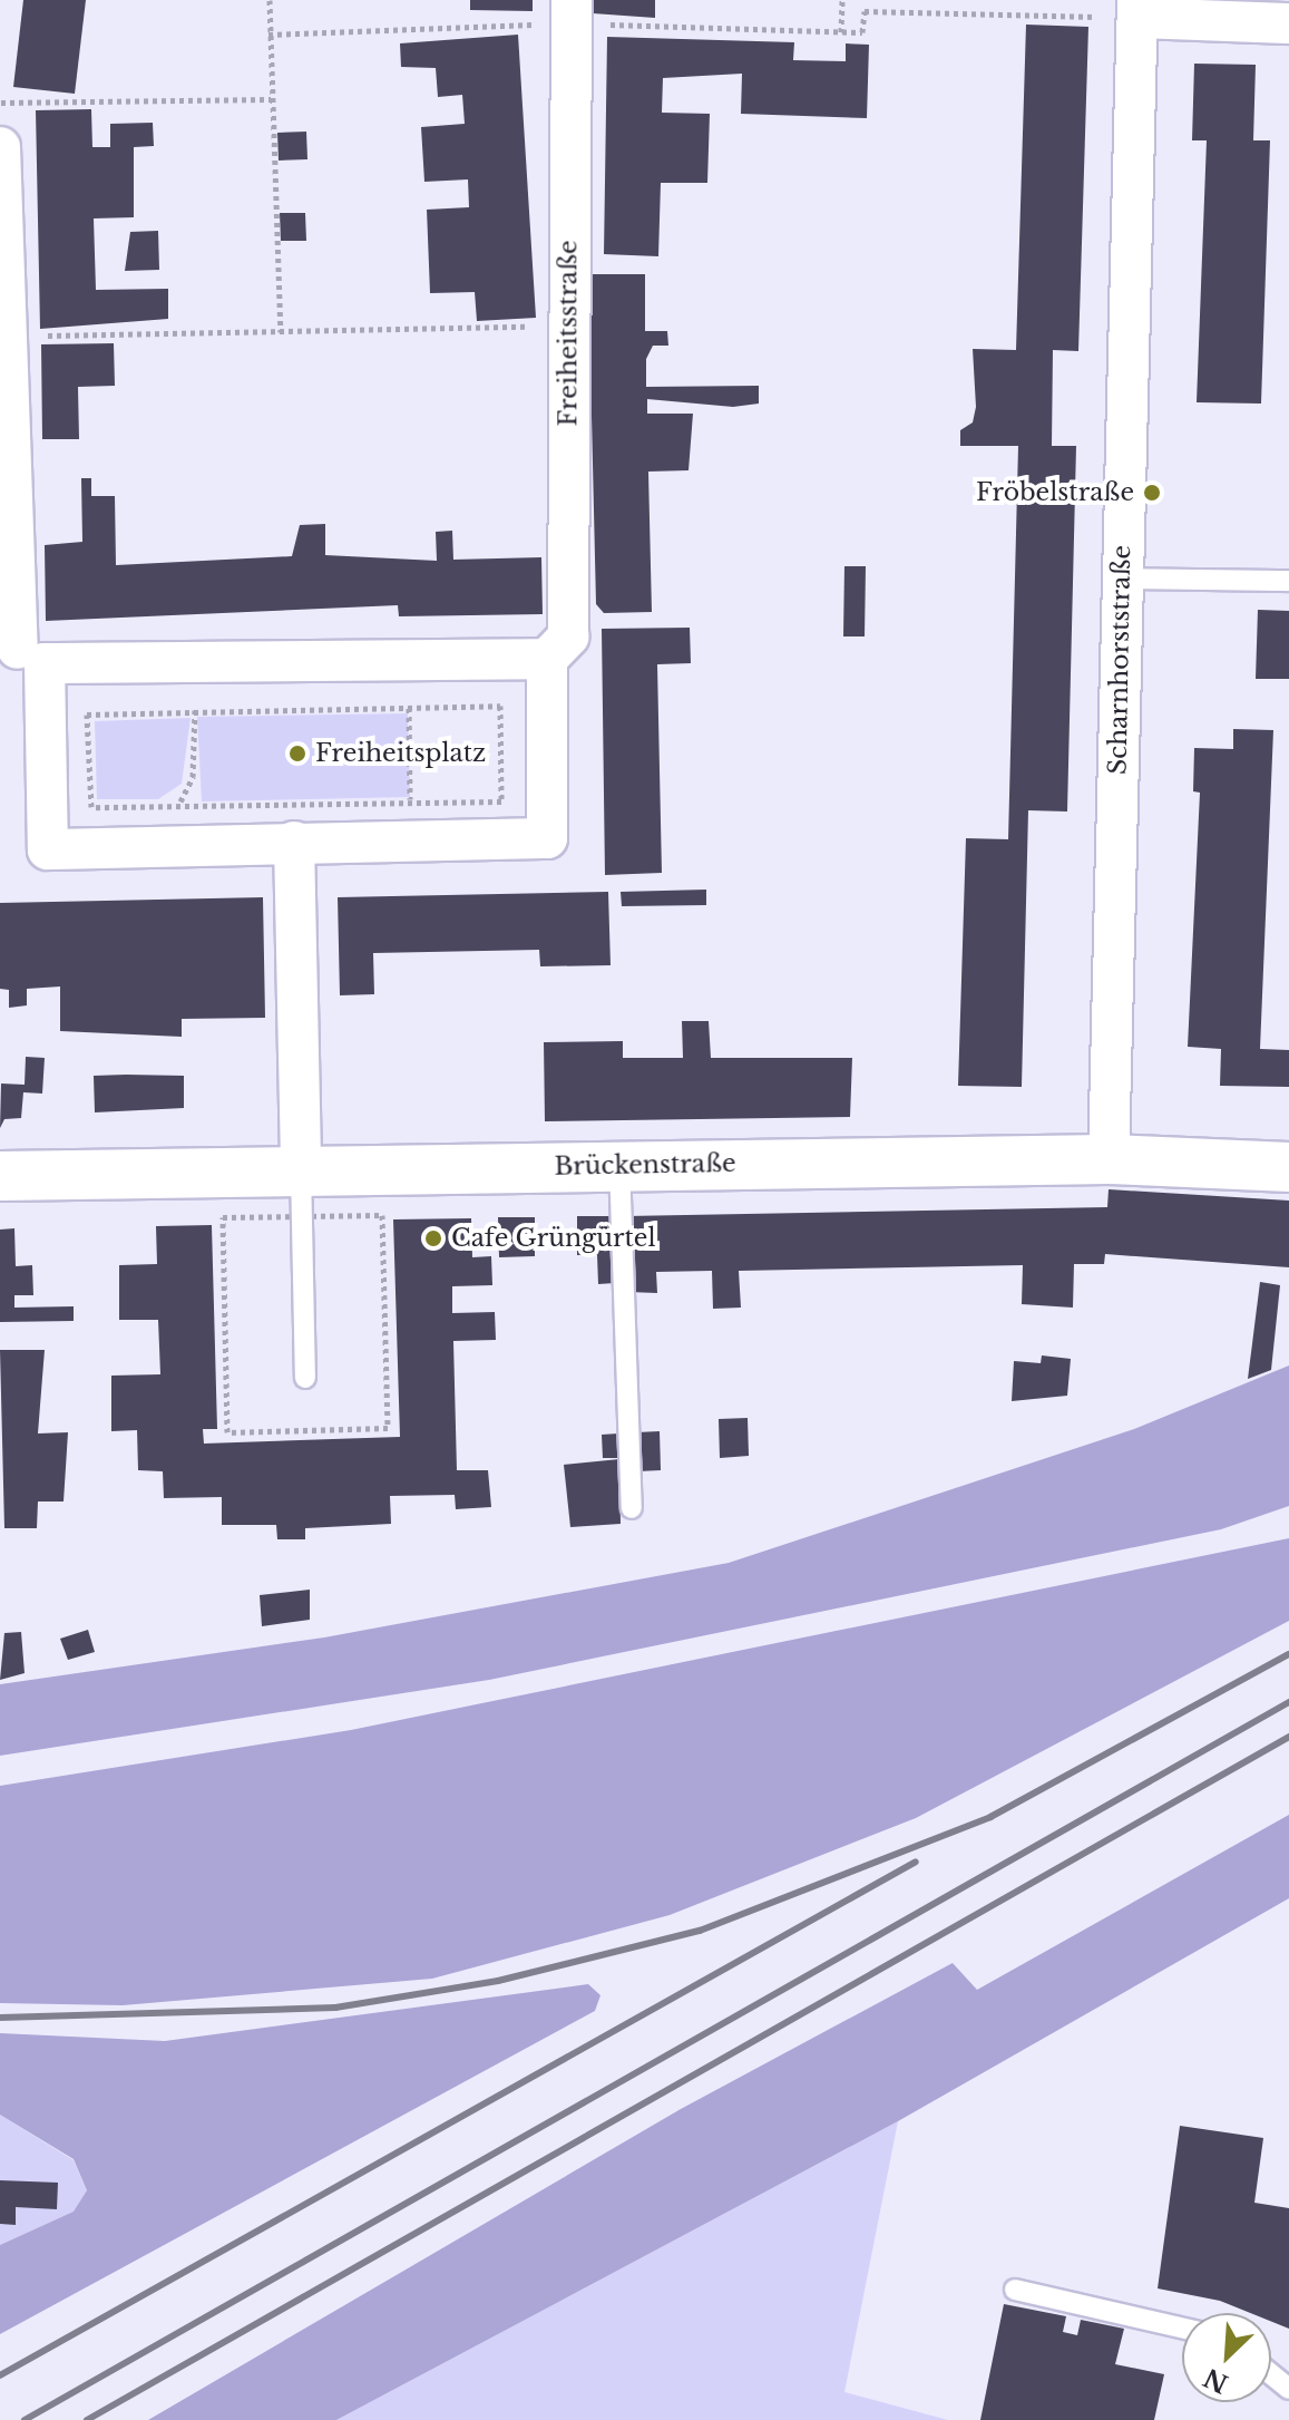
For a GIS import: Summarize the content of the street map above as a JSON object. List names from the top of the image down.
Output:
{
  "streets": {
    "street": ["Freiheitsstraße", "Scharnhorststraße", "Brückenstraße"]
  },
  "crossings": [
    ["Scharnhorststraße", "Brückenstraße"]
  ],
  "places": ["Fröbelstraße", "Freiheitsplatz", "Cafe Grüngürtel"],
  "north": "bottom left"
}
